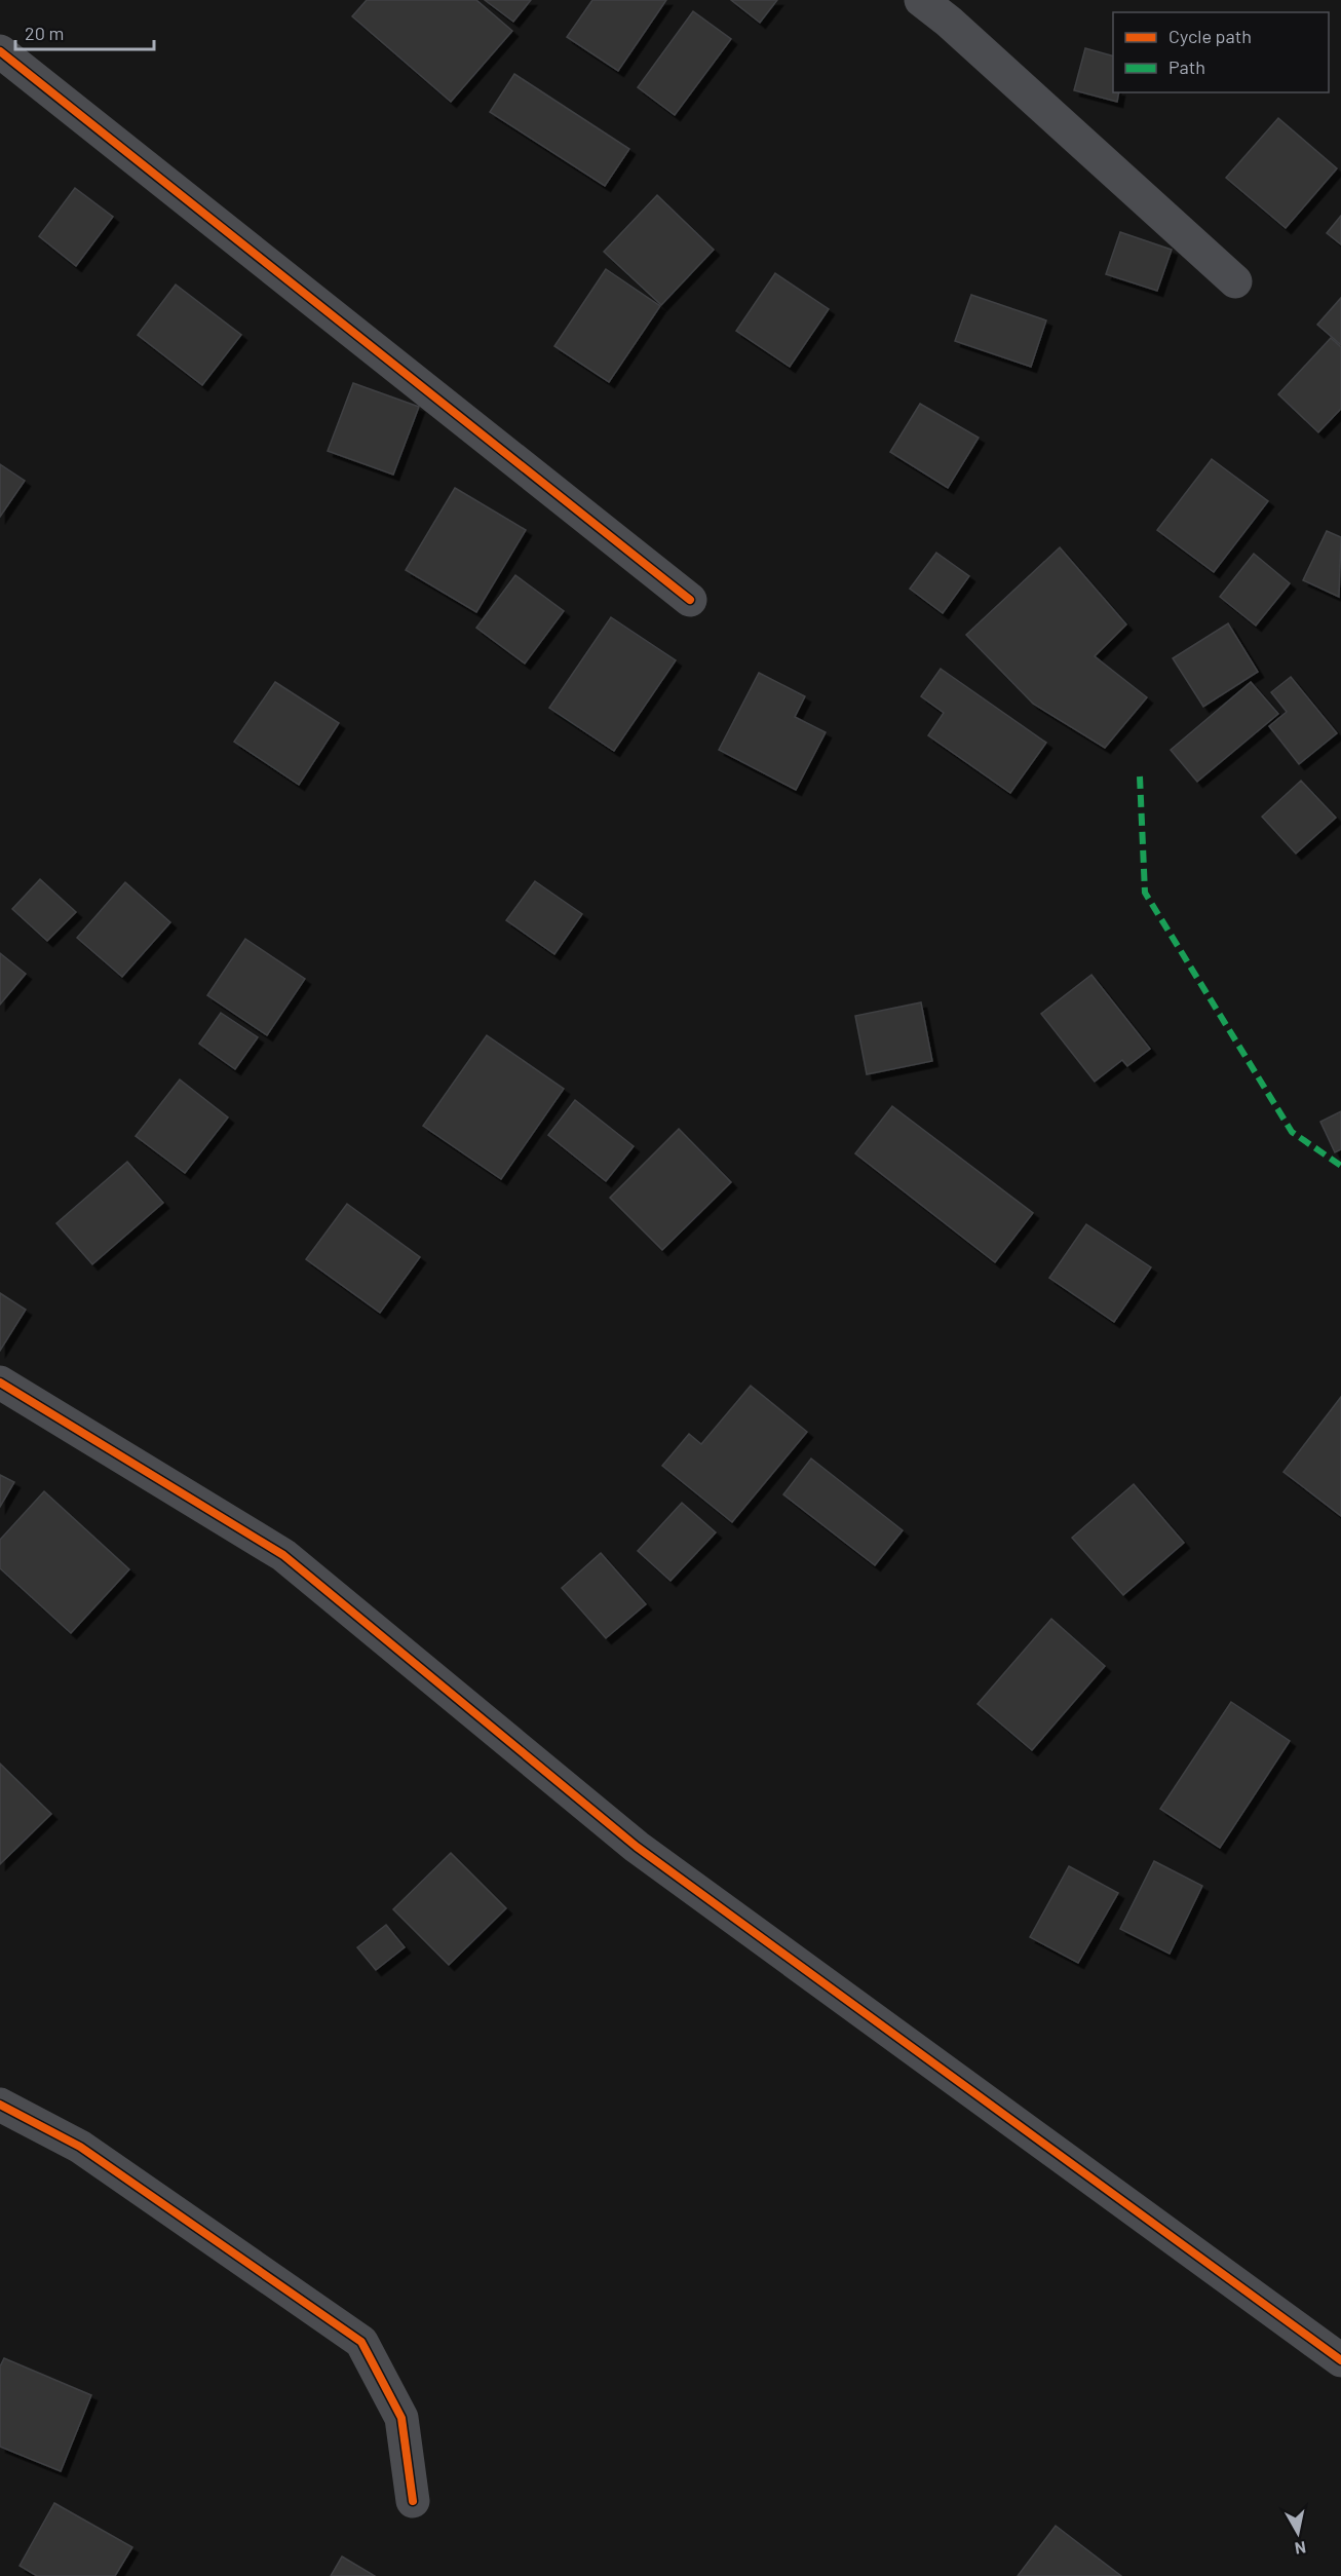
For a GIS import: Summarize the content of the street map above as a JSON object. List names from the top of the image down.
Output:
{
  "legend": ["Cycle path", "Path"],
  "scale_bar": "20 m",
  "north": "bottom"
}
